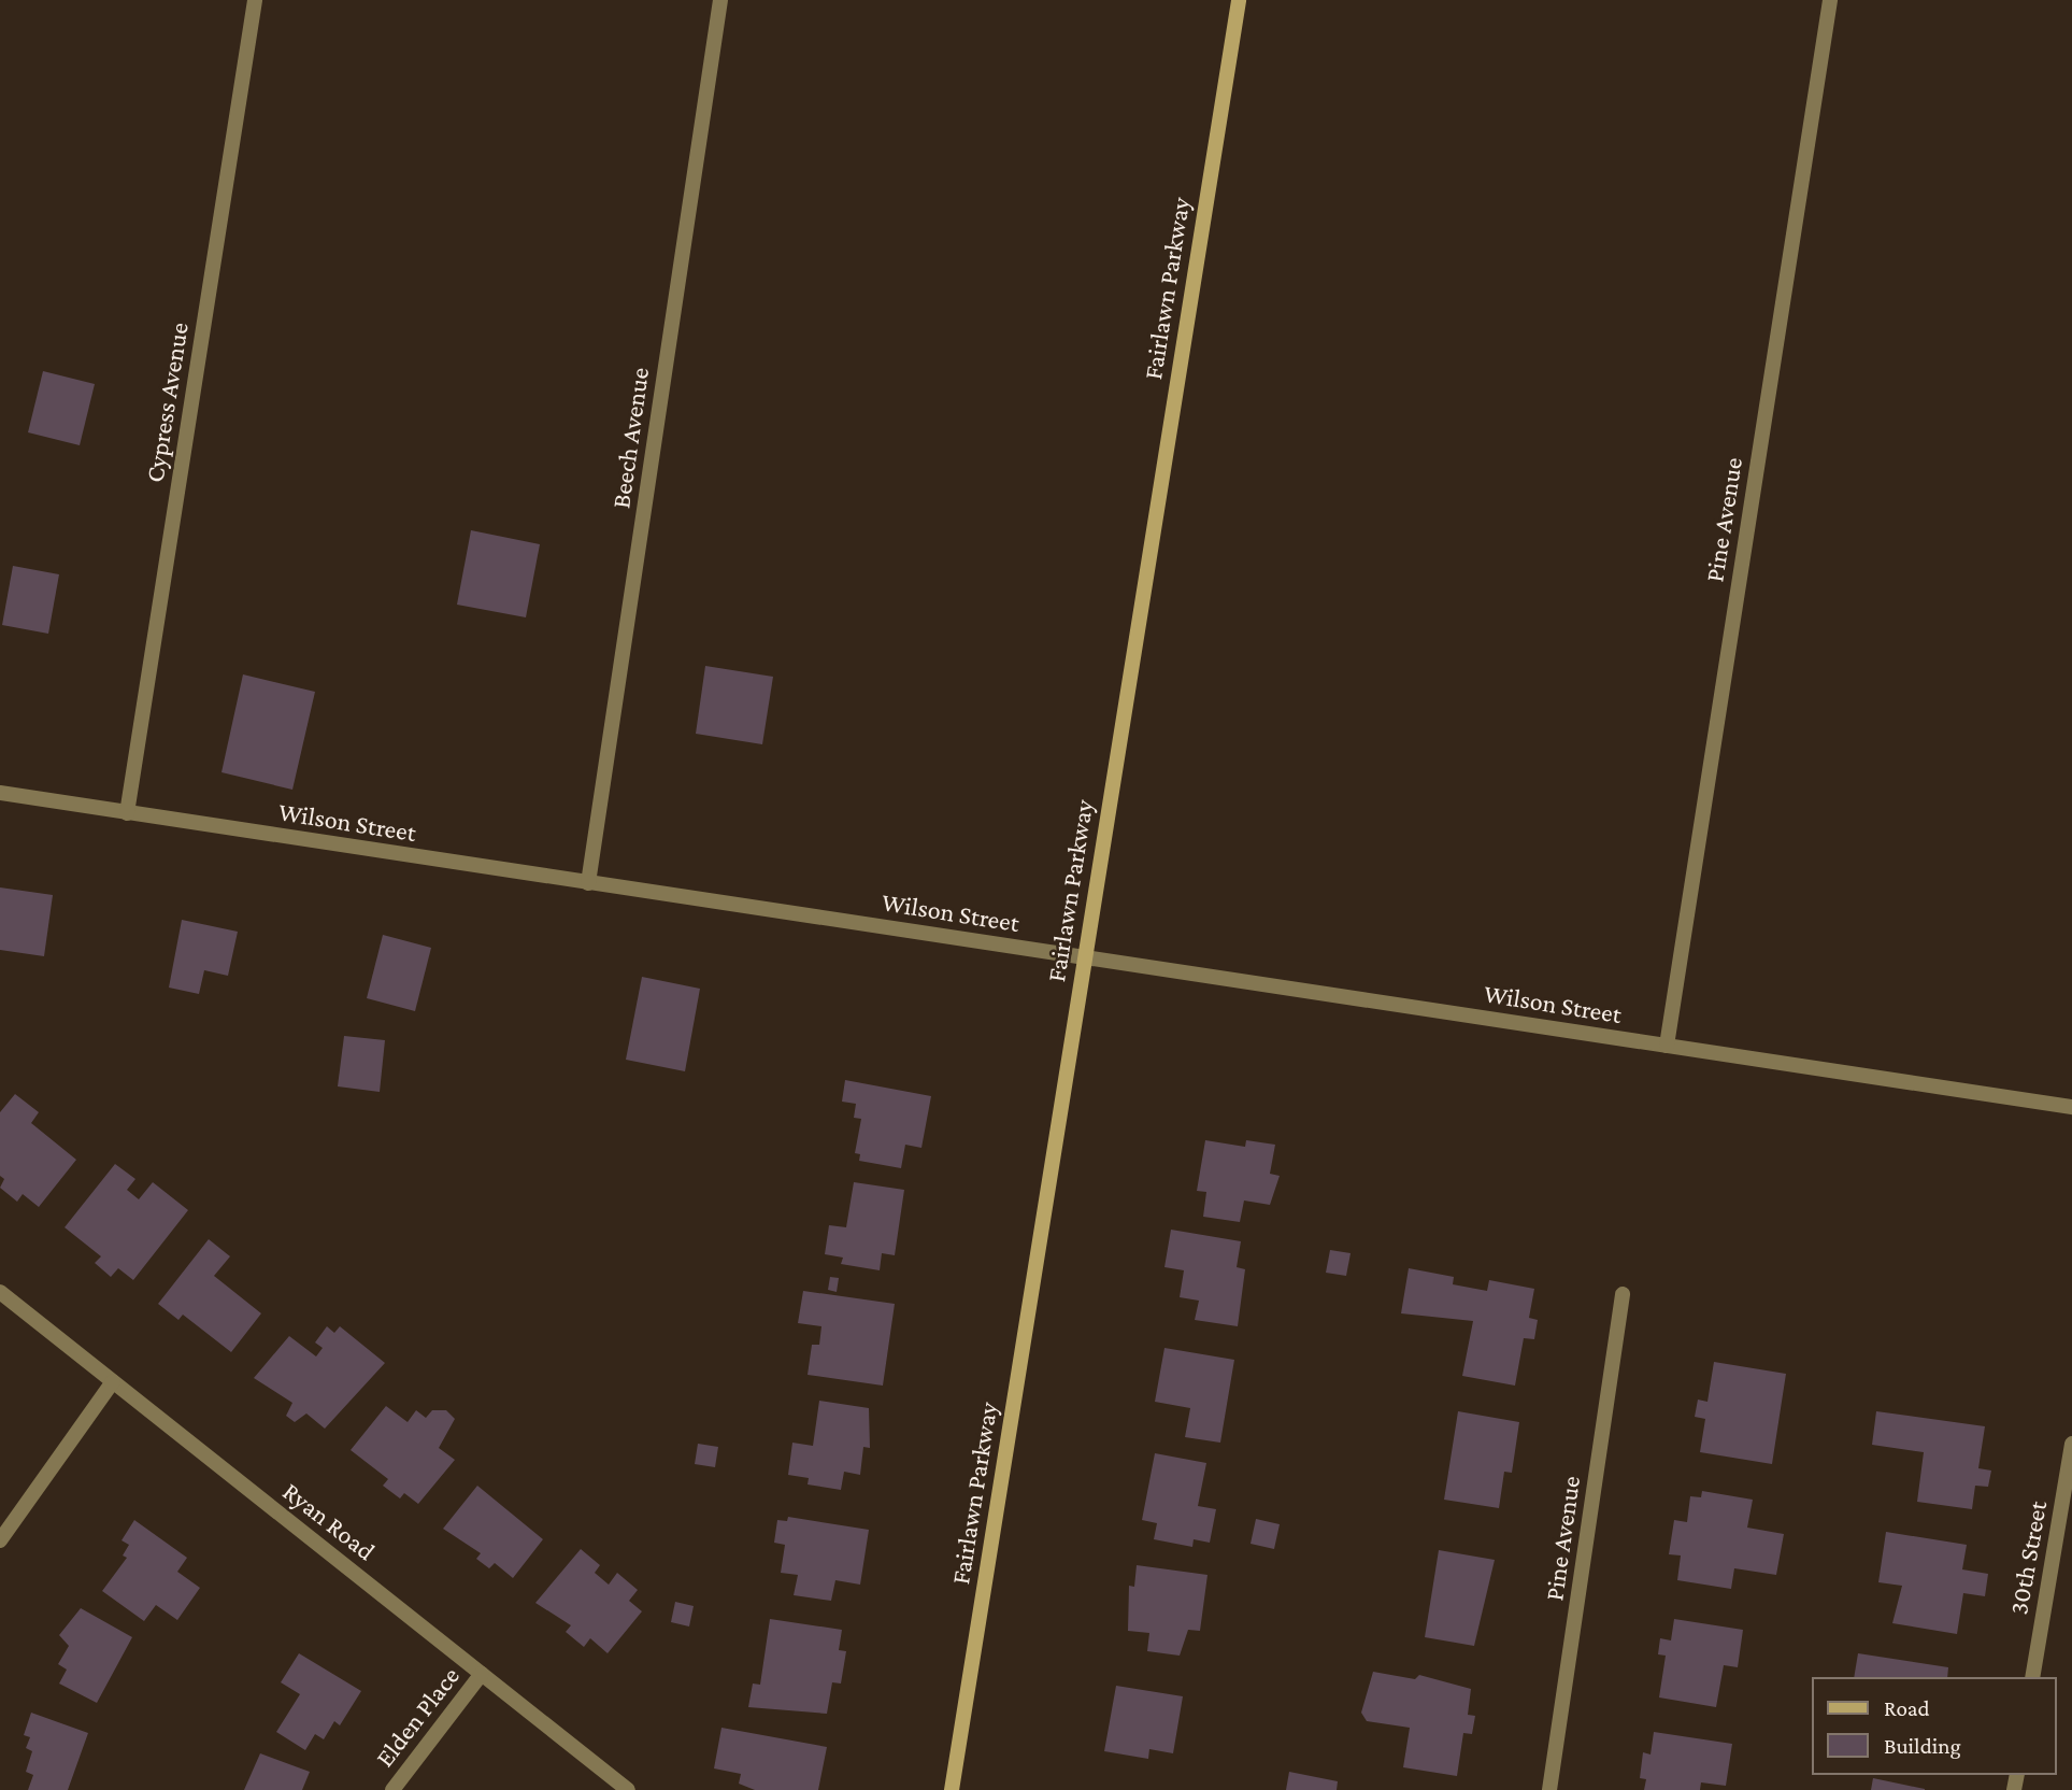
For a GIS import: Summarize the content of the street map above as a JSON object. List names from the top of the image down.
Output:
{
  "streets": {
    "street": [
      "Fairlawn Parkway",
      "Cypress Avenue",
      "Beech Avenue",
      "Pine Avenue",
      "Wilson Street",
      "Ryan Road",
      "30th Street",
      "Elden Place"
    ]
  },
  "crossings": [
    ["Fairlawn Parkway", "Wilson Street"],
    ["Cypress Avenue", "Wilson Street"],
    ["Beech Avenue", "Wilson Street"],
    ["Pine Avenue", "Wilson Street"],
    ["Ryan Road", "Elden Place"]
  ],
  "legend": ["Road", "Building"]
}
